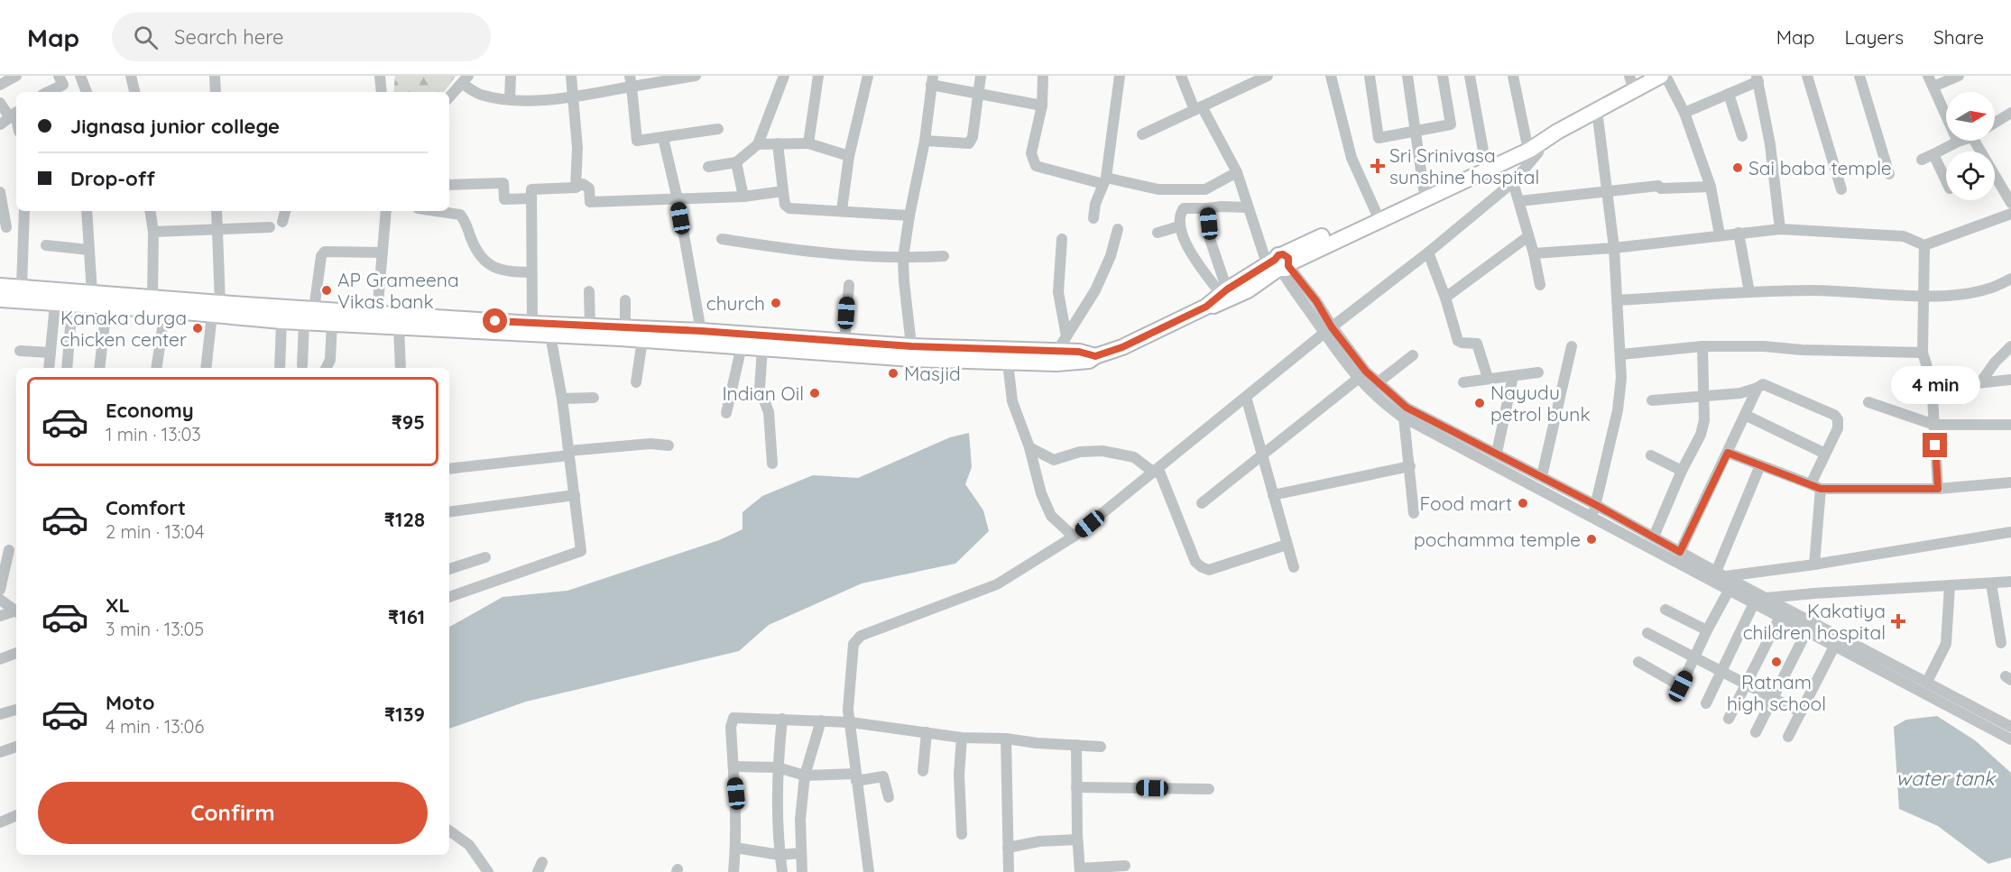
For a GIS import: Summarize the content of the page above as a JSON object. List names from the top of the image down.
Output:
{
  "water": ["water tank"],
  "places": {
    "health": ["Sri Srinivasa sunshine hospital", "Kakatiya children hospital"],
    "other": [
      "Sai baba temple",
      "AP Grameena Vikas bank",
      "church",
      "Kanaka durga chicken center",
      "Masjid",
      "Indian Oil",
      "Nayudu petrol bunk",
      "Food mart",
      "pochamma temple",
      "Ratnam high school"
    ]
  },
  "north": "right",
  "page": {
    "header": "Map",
    "search": "Search here",
    "nav": ["Map", "Layers", "Share"],
    "banner": ["Jignasa junior college", "Drop-off"],
    "bubble": "4 min",
    "list": [
      {
        "name": "Economy",
        "note": "1 min · 13:03",
        "value": "₹95"
      },
      {
        "name": "Comfort",
        "note": "2 min · 13:04",
        "value": "₹128"
      },
      {
        "name": "XL",
        "note": "3 min · 13:05",
        "value": "₹161"
      },
      {
        "name": "Moto",
        "note": "4 min · 13:06",
        "value": "₹139"
      }
    ],
    "buttons": "Confirm"
  }
}
